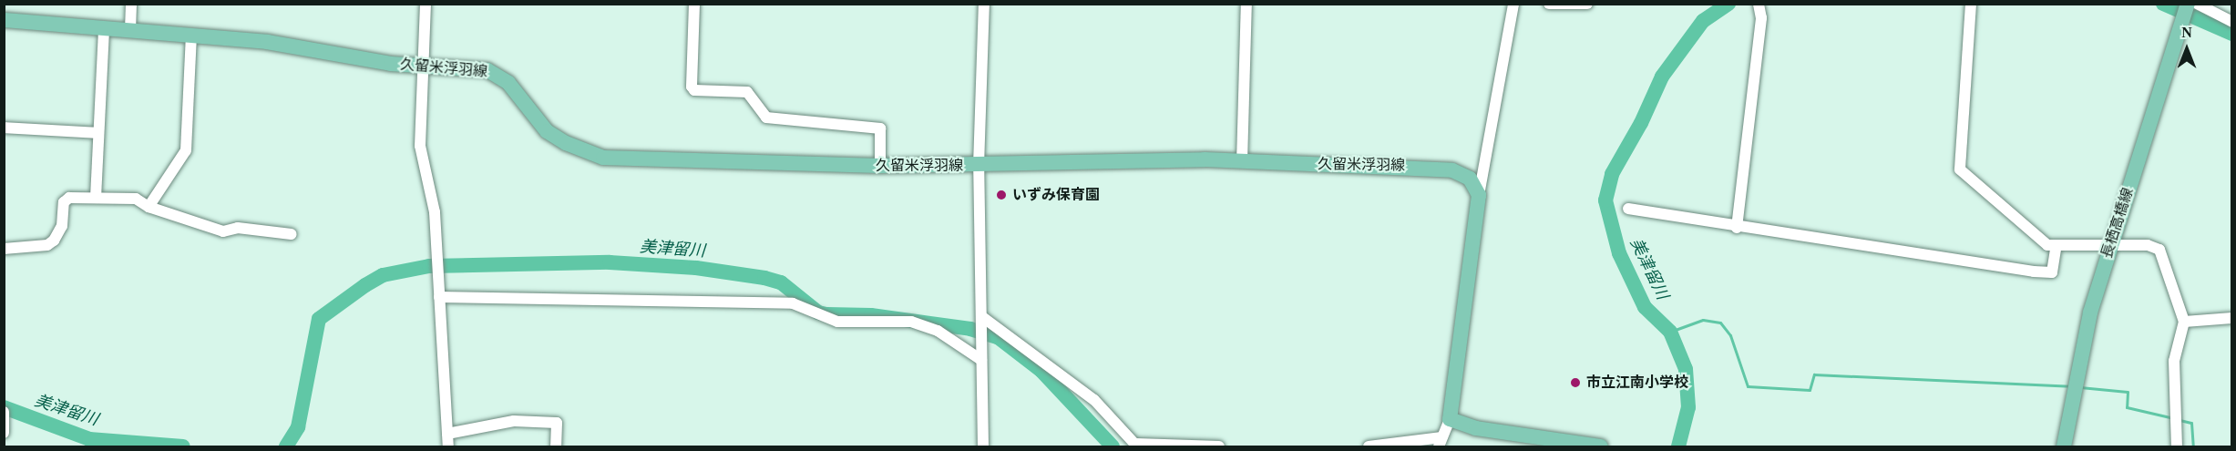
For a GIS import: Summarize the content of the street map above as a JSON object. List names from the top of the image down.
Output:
{
  "streets": {
    "main road": ["久留米浮羽線", "長栖高橋線"]
  },
  "water": ["美津留川"],
  "places": ["いずみ保育園", "市立江南小学校"],
  "north": "top"
}
